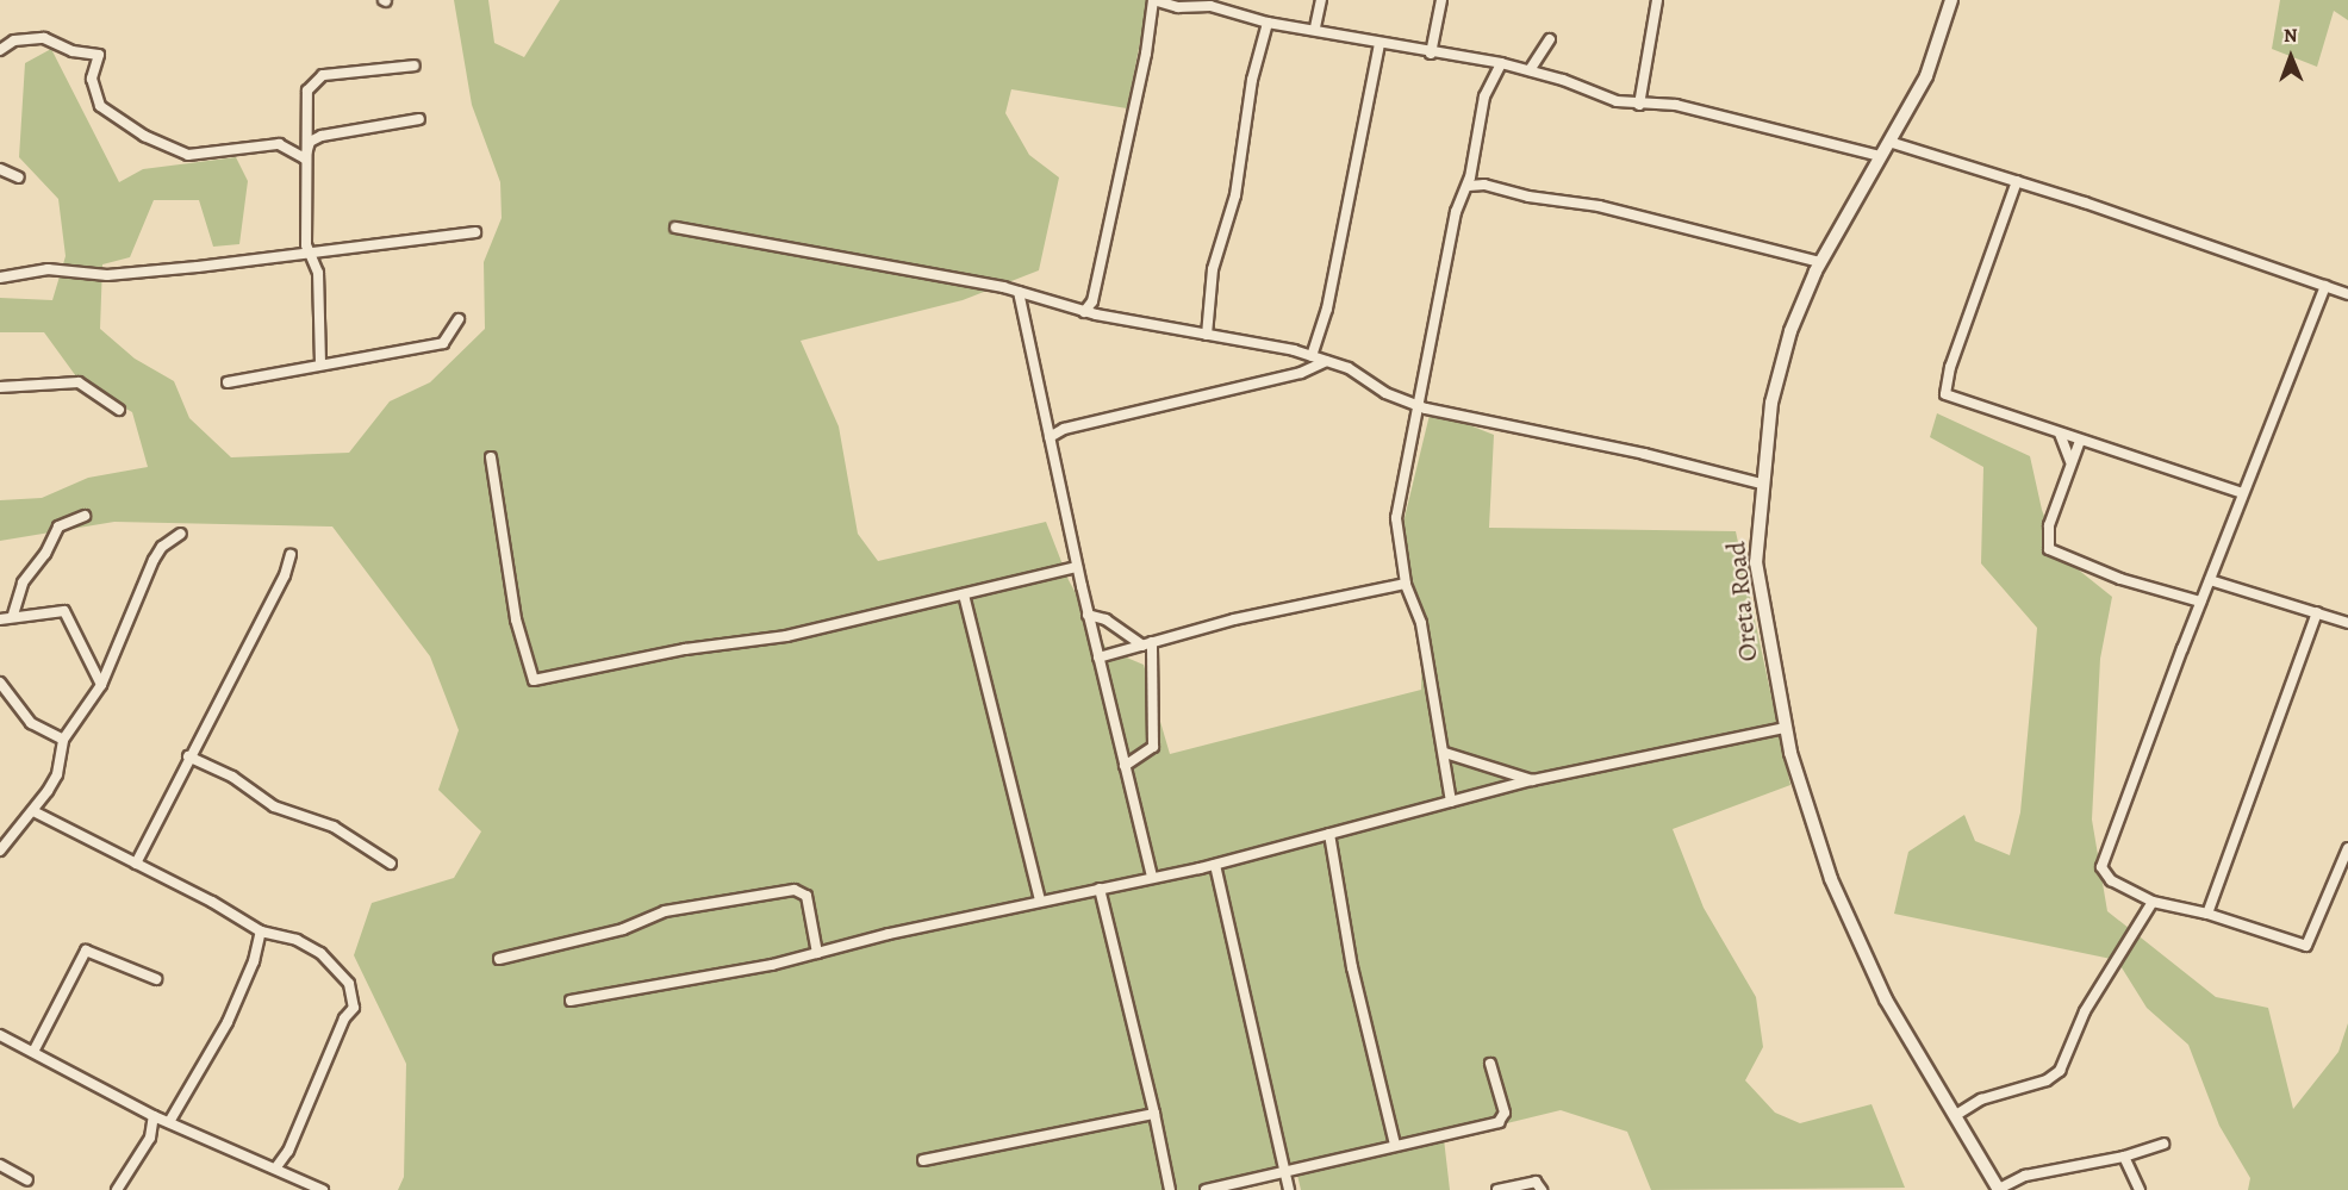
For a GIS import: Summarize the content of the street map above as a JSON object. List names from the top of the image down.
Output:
{
  "streets": {
    "street": ["Oreta Road"]
  },
  "north": "top"
}
